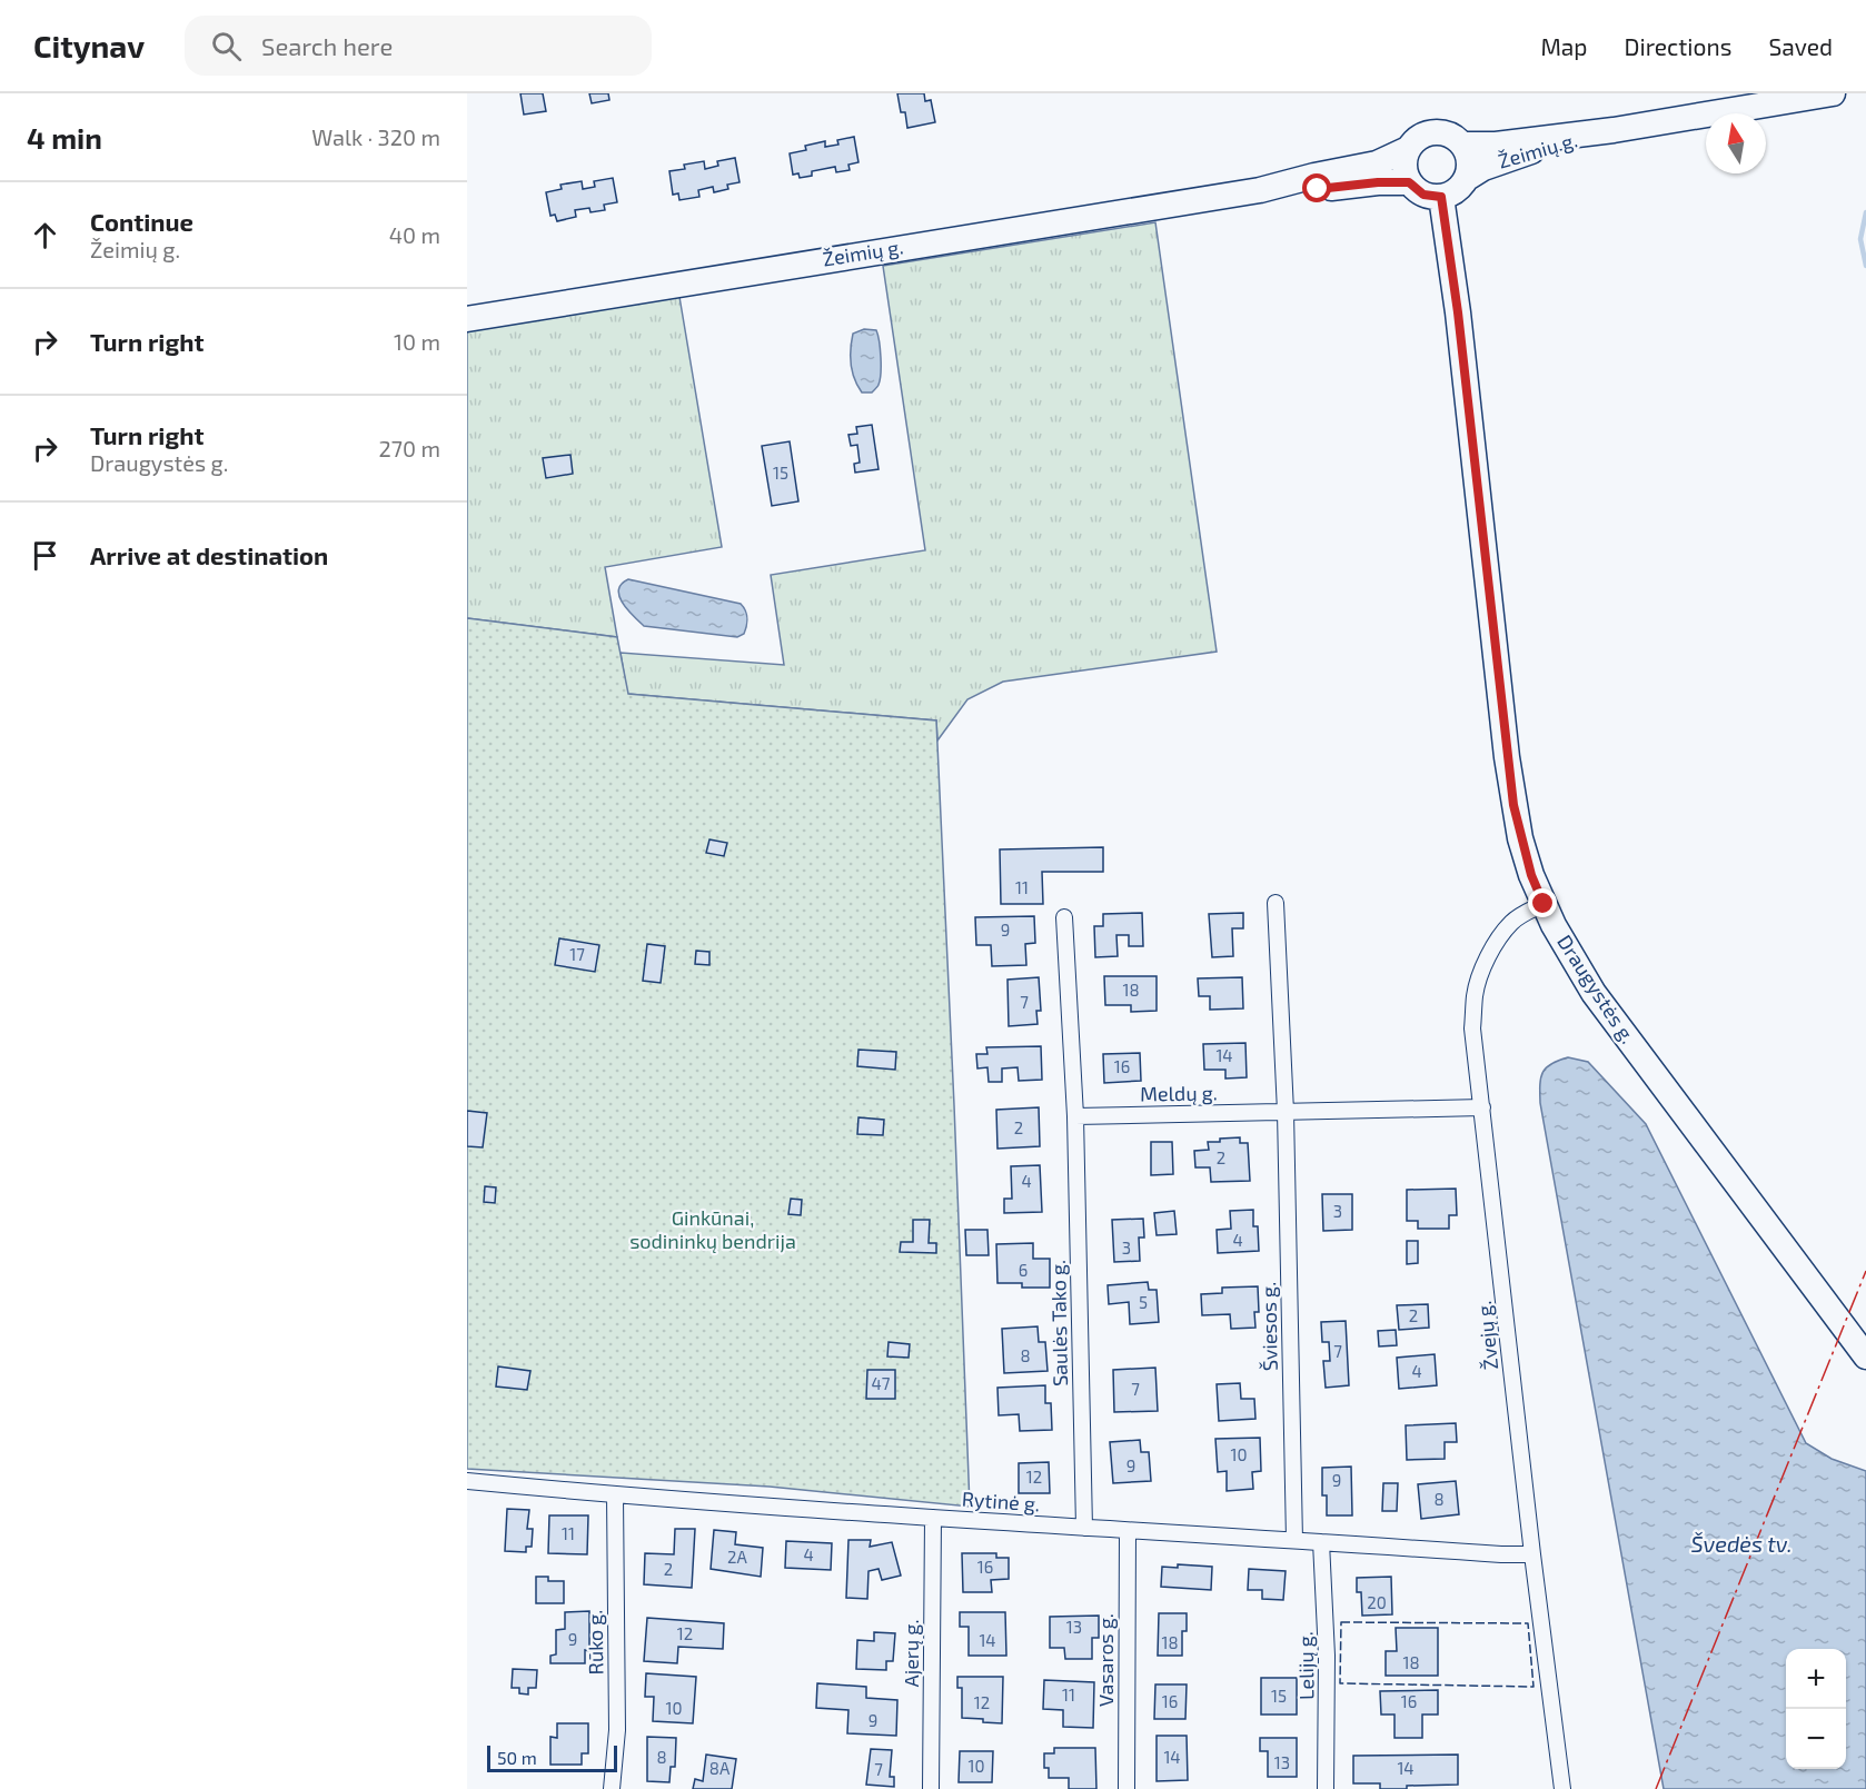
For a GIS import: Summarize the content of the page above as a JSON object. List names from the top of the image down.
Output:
{
  "streets": {
    "main road": ["Žeimių g.", "Draugystės g."],
    "street": [
      "Meldų g.",
      "Saulės Tako g.",
      "Šviesos g.",
      "Žvejų g.",
      "Rytinė g.",
      "Rūko g.",
      "Ajerų g.",
      "Vasaros g.",
      "Lelijų g."
    ]
  },
  "crossings": [
    ["Žeimių g.", "Draugystės g."],
    ["Draugystės g.", "Žvejų g."],
    ["Meldų g.", "Saulės Tako g."],
    ["Meldų g.", "Šviesos g."],
    ["Meldų g.", "Žvejų g."],
    ["Saulės Tako g.", "Rytinė g."],
    ["Šviesos g.", "Rytinė g."],
    ["Žvejų g.", "Rytinė g."],
    ["Rytinė g.", "Rūko g."],
    ["Rytinė g.", "Ajerų g."],
    ["Rytinė g.", "Vasaros g."],
    ["Rytinė g.", "Lelijų g."]
  ],
  "water": ["Švedės tv."],
  "parks": ["Ginkūnai, sodininkų bendrija"],
  "house_numbers": [
    "15",
    "11",
    "9",
    "17",
    "18",
    "7",
    "14",
    "16",
    "2",
    "2",
    "4",
    "3",
    "4",
    "3",
    "6",
    "5",
    "2",
    "7",
    "8",
    "4",
    "47",
    "7",
    "10",
    "9",
    "12",
    "9",
    "8",
    "11",
    "4",
    "2A",
    "16",
    "2",
    "20",
    "13",
    "12",
    "9",
    "14",
    "18",
    "18",
    "11",
    "15",
    "16",
    "16",
    "12",
    "10",
    "9",
    "8",
    "14",
    "13",
    "10",
    "8A",
    "14",
    "7"
  ],
  "scale_bar": "50 m",
  "north": "top",
  "page": {
    "header": "Citynav",
    "search": "Search here",
    "nav": ["Map", "Directions", "Saved"],
    "heading": ["4 min", "Walk · 320 m"],
    "list": [
      ["Continue", "Žeimių g.", "40 m"],
      ["Turn right", "10 m"],
      ["Turn right", "Draugystės g.", "270 m"],
      "Arrive at destination"
    ],
    "map_buttons": ["+", "−"],
    "scale": "50 m"
  }
}
